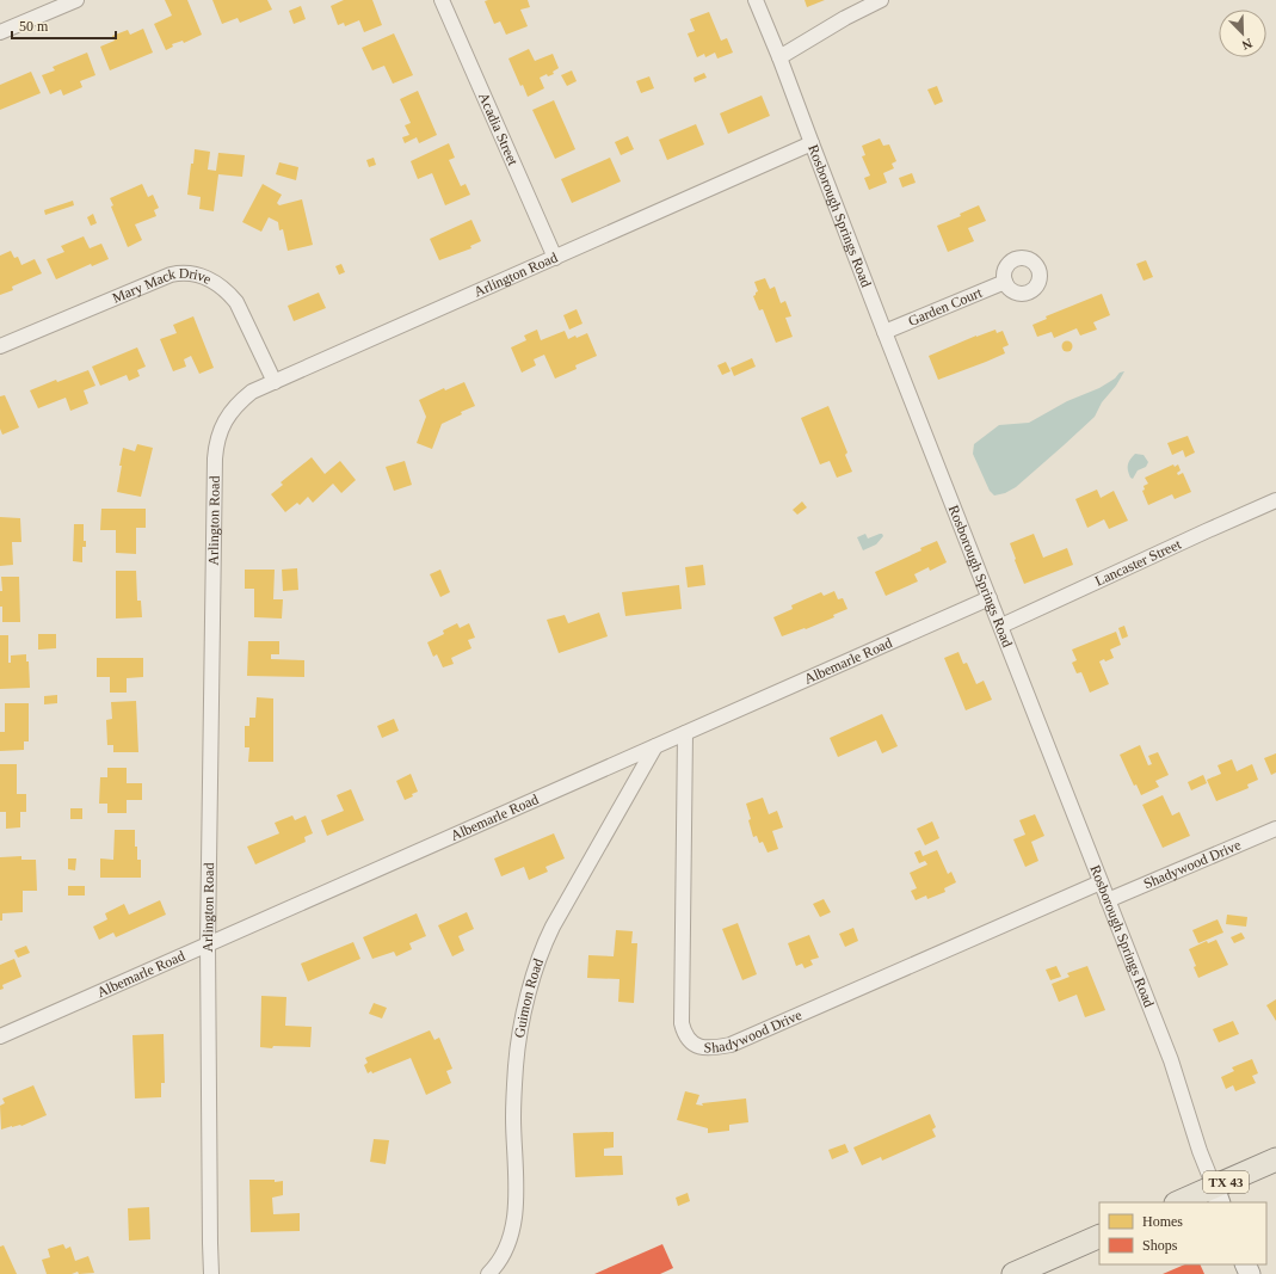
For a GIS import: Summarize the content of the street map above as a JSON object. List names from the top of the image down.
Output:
{
  "streets": {
    "main road": ["TX 43"],
    "street": [
      "Acadia Street",
      "Rosborough Springs Road",
      "Arlington Road",
      "Mary Mack Drive",
      "Garden Court",
      "Lancaster Street",
      "Albemarle Road",
      "Shadywood Drive",
      "Guimon Road"
    ]
  },
  "crossings": [
    ["Acadia Street", "Arlington Road"],
    ["Rosborough Springs Road", "Arlington Road"],
    ["Rosborough Springs Road", "Garden Court"],
    ["Rosborough Springs Road", "Lancaster Street"],
    ["Rosborough Springs Road", "Albemarle Road"],
    ["Rosborough Springs Road", "Shadywood Drive"],
    ["Rosborough Springs Road", "TX 43"],
    ["Arlington Road", "Mary Mack Drive"],
    ["Arlington Road", "Albemarle Road"],
    ["Albemarle Road", "Shadywood Drive"],
    ["Albemarle Road", "Guimon Road"]
  ],
  "legend": ["Homes", "Shops"],
  "scale_bar": "50 m",
  "north": "bottom right"
}
